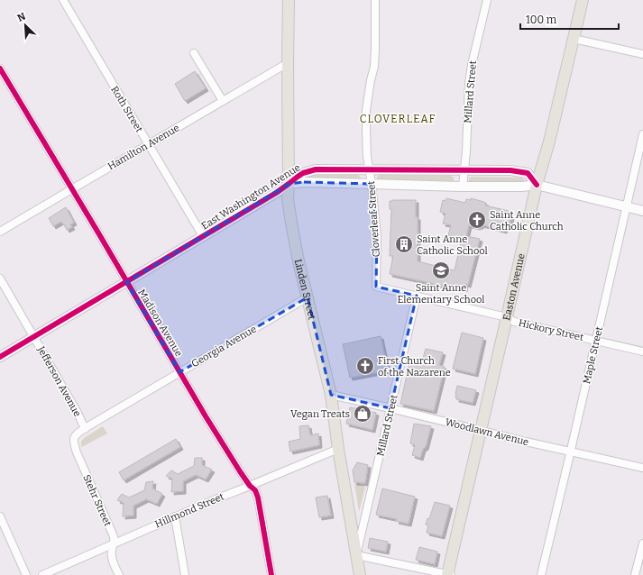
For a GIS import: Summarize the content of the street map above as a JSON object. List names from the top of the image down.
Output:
{
  "streets": {
    "main road": ["Easton Avenue", "Linden Street"],
    "street": [
      "Millard Street",
      "Roth Street",
      "Hamilton Avenue",
      "East Washington Avenue",
      "Cloverleaf Street",
      "Madison Avenue",
      "Hickory Street",
      "Georgia Avenue",
      "Maple Street",
      "Jefferson Avenue",
      "Woodlawn Avenue",
      "Stehr Street",
      "Hillmond Street"
    ]
  },
  "crossings": [
    ["Millard Street", "East Washington Avenue"],
    ["Millard Street", "Linden Street"],
    ["Millard Street", "Hickory Street"],
    ["Millard Street", "Woodlawn Avenue"],
    ["Roth Street", "Hamilton Avenue"],
    ["Roth Street", "East Washington Avenue"],
    ["Hamilton Avenue", "Linden Street"],
    ["Hamilton Avenue", "Madison Avenue"],
    ["East Washington Avenue", "Cloverleaf Street"],
    ["East Washington Avenue", "Easton Avenue"],
    ["East Washington Avenue", "Linden Street"],
    ["East Washington Avenue", "Madison Avenue"],
    ["East Washington Avenue", "Maple Street"],
    ["East Washington Avenue", "Jefferson Avenue"],
    ["Cloverleaf Street", "Hickory Street"],
    ["Easton Avenue", "Hickory Street"],
    ["Easton Avenue", "Woodlawn Avenue"],
    ["Linden Street", "Georgia Avenue"],
    ["Linden Street", "Woodlawn Avenue"],
    ["Linden Street", "Hillmond Street"],
    ["Madison Avenue", "Georgia Avenue"],
    ["Madison Avenue", "Hillmond Street"],
    ["Hickory Street", "Maple Street"],
    ["Georgia Avenue", "Jefferson Avenue"],
    ["Georgia Avenue", "Stehr Street"],
    ["Maple Street", "Woodlawn Avenue"],
    ["Jefferson Avenue", "Stehr Street"],
    ["Stehr Street", "Hillmond Street"]
  ],
  "districts": ["CLOVERLEAF"],
  "places": {
    "church": ["Saint Anne Catholic Church", "First Church of the Nazarene"],
    "building": ["Saint Anne Catholic School"],
    "school or university": ["Saint Anne Elementary School"],
    "shop": ["Vegan Treats"]
  },
  "scale_bar": "100 m",
  "north": "top left"
}
